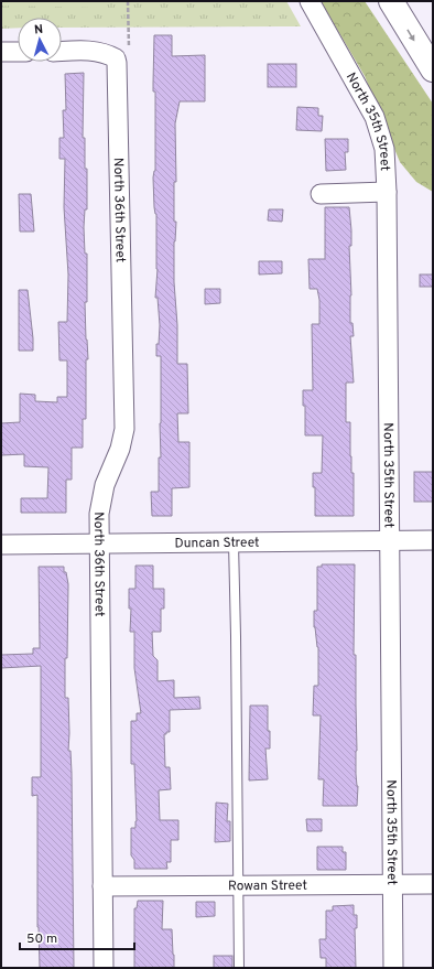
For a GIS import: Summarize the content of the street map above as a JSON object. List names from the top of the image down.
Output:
{
  "streets": {
    "street": [
      "North 35th Street",
      "North 36th Street",
      "Duncan Street",
      "Rowan Street"
    ]
  },
  "crossings": [
    ["North 35th Street", "Duncan Street"],
    ["North 35th Street", "Rowan Street"],
    ["North 36th Street", "Duncan Street"],
    ["North 36th Street", "Rowan Street"]
  ],
  "scale_bar": "50 m",
  "north": "top"
}
